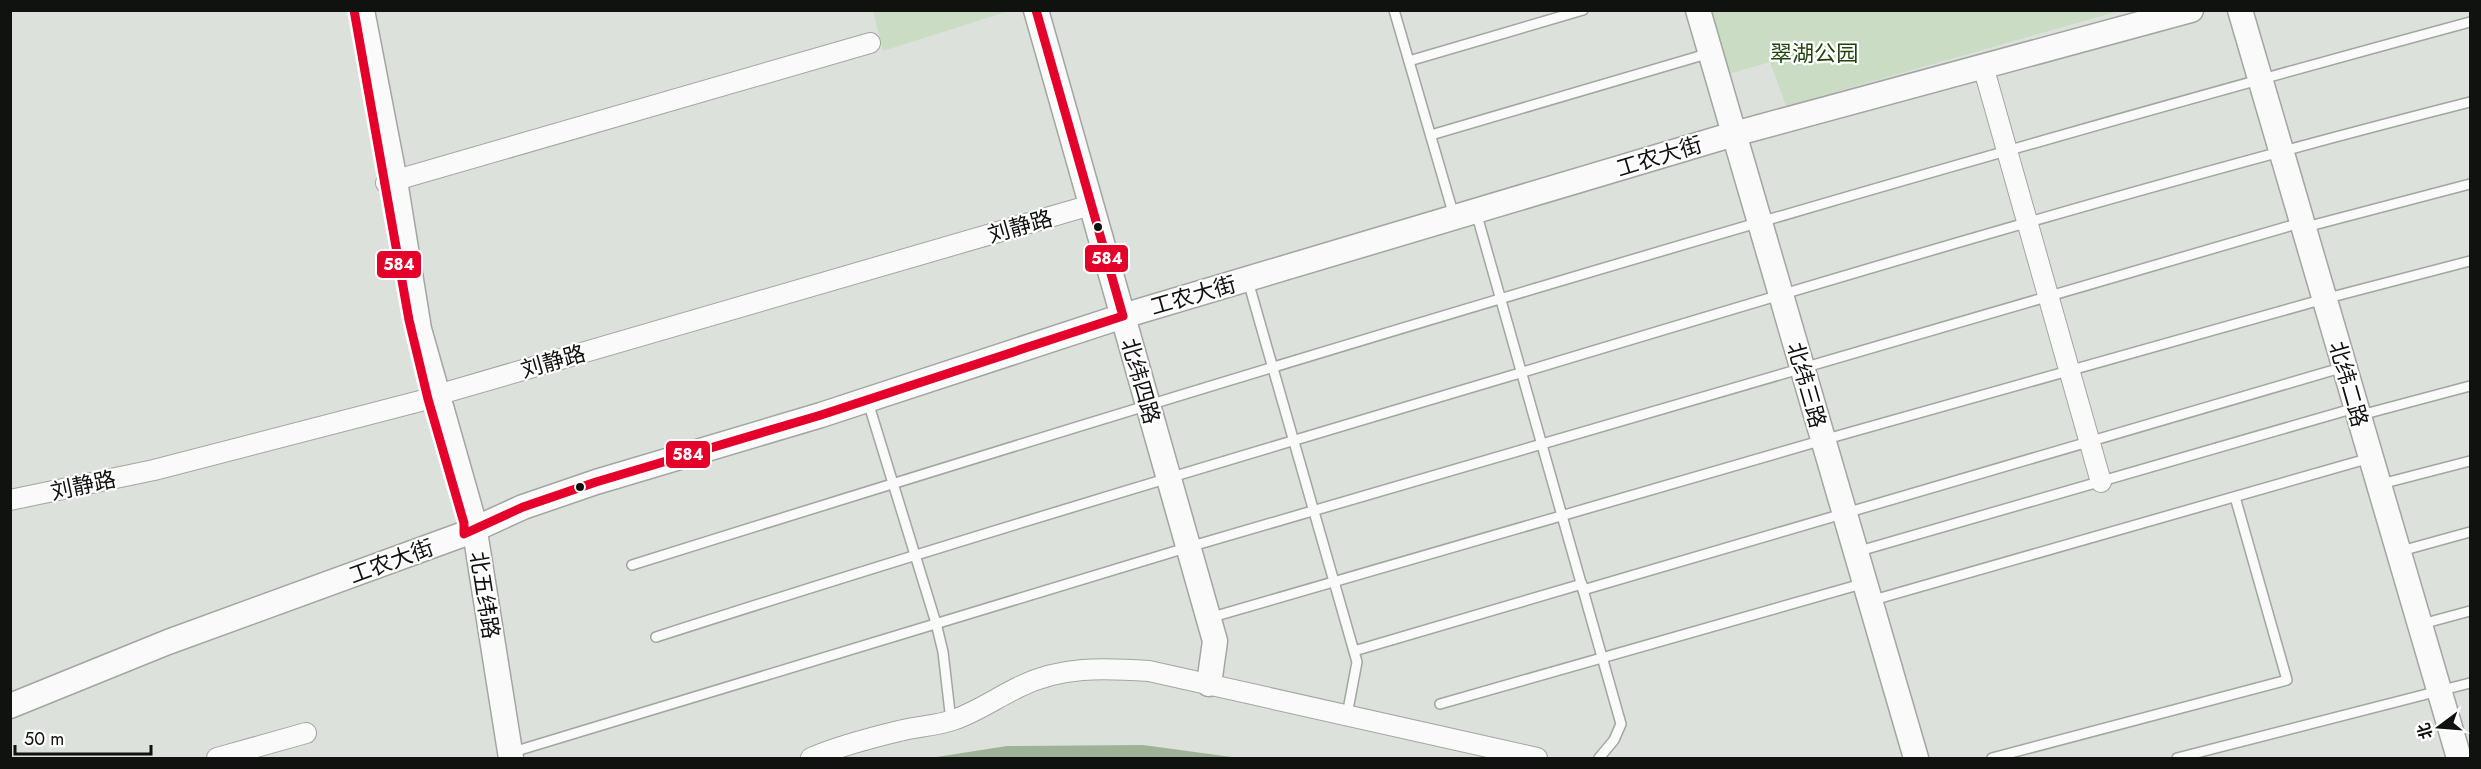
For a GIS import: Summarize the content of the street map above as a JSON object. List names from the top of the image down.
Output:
{
  "streets": {
    "street": [
      "工农大街",
      "刘静路",
      "北纬四路",
      "北纬二路",
      "北纬三路",
      "北五纬路"
    ]
  },
  "crossings": [
    ["工农大街", "北纬四路"],
    ["工农大街", "北纬三路"],
    ["工农大街", "北五纬路"],
    ["刘静路", "北纬四路"],
    ["刘静路", "北五纬路"]
  ],
  "parks": ["翠湖公园"],
  "lines": ["transit line 584"],
  "scale_bar": "50 m",
  "north": "left"
}
